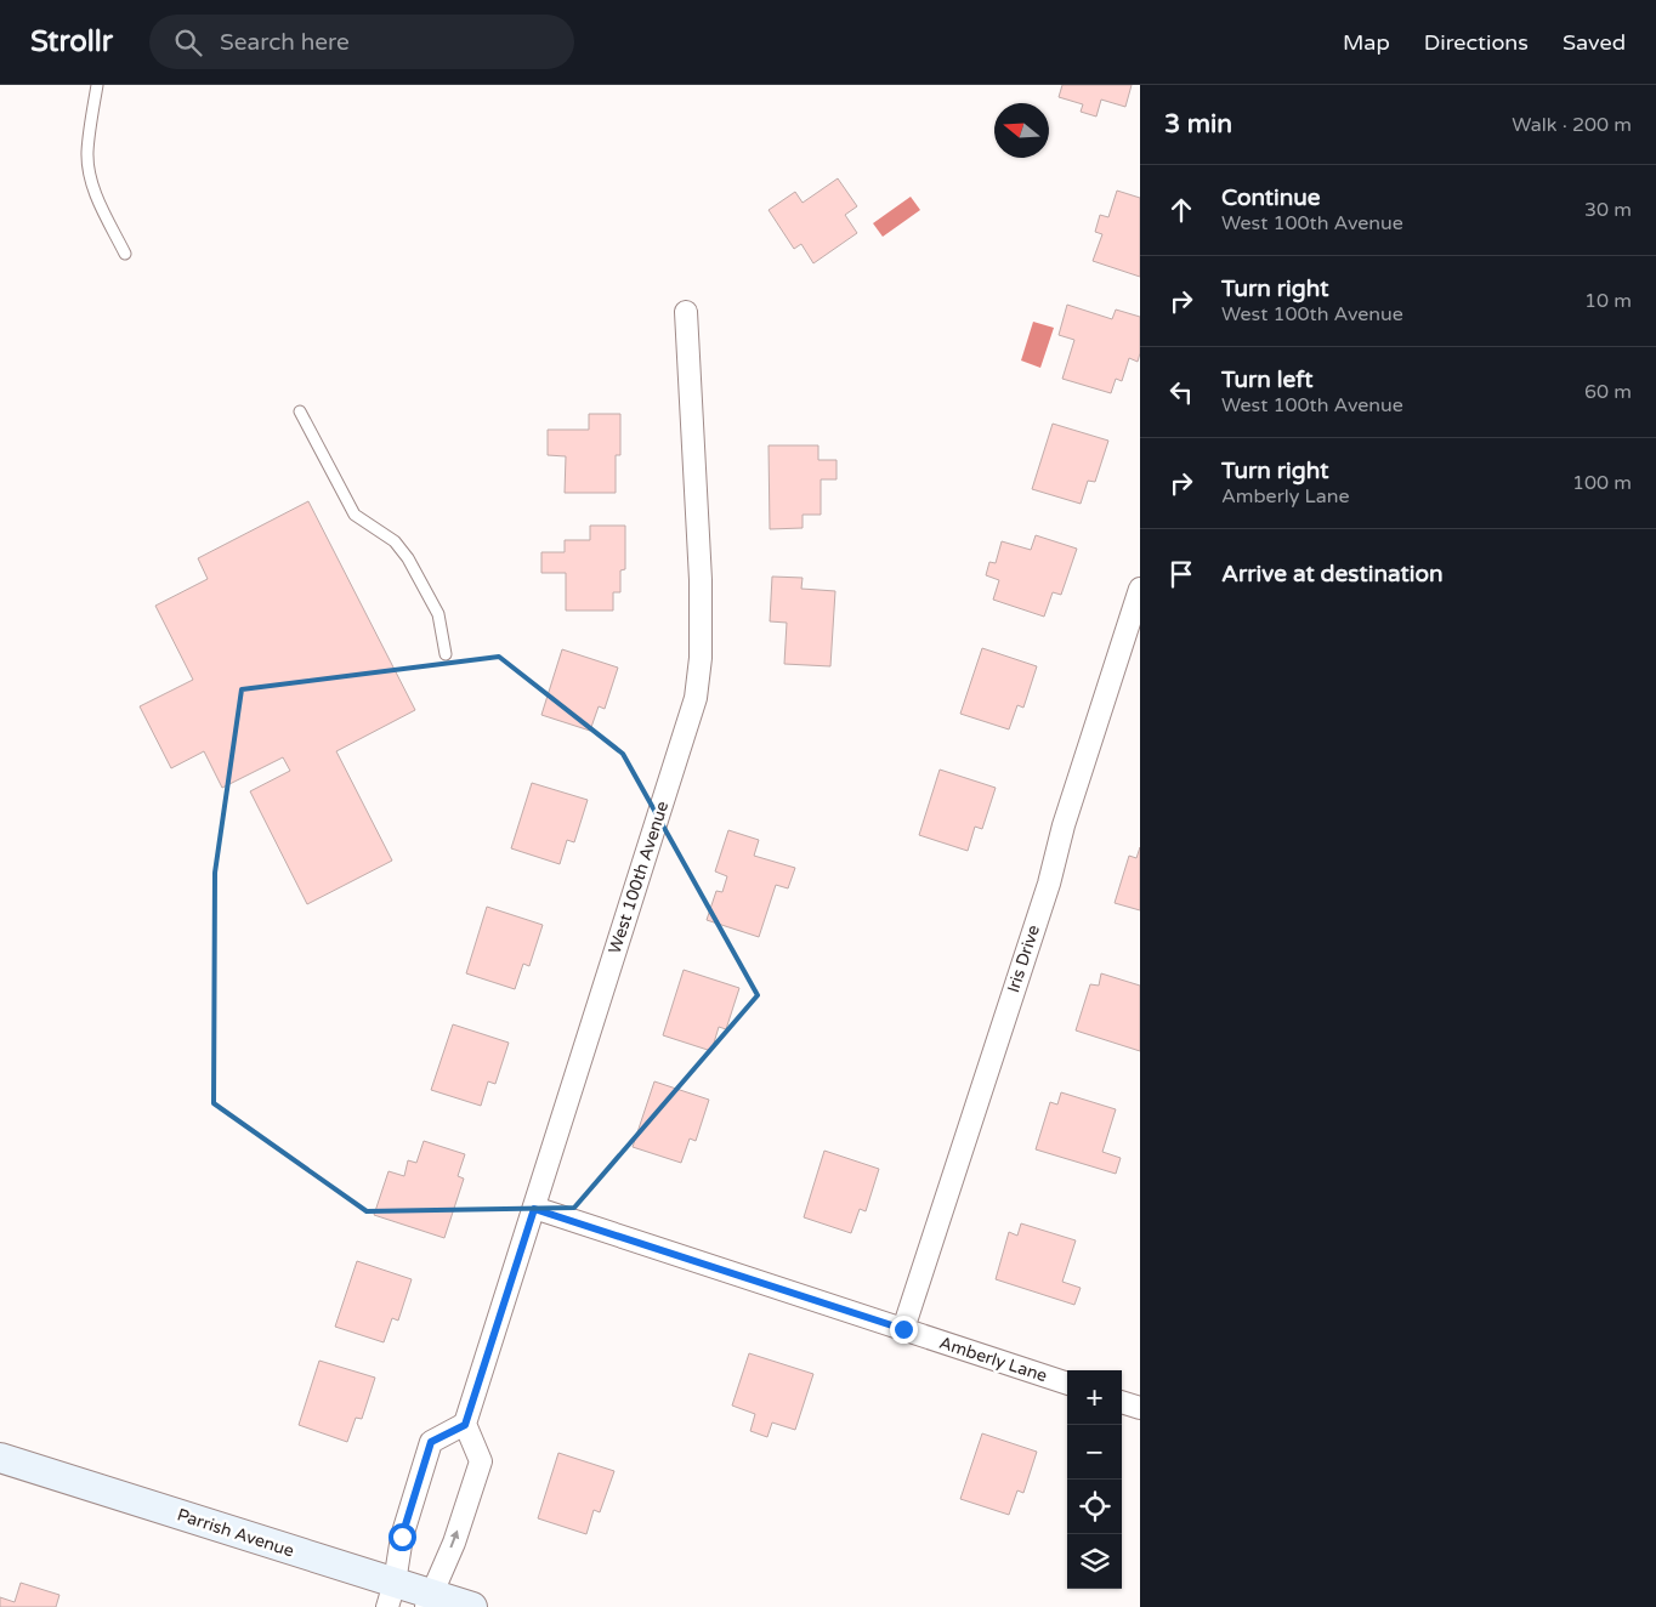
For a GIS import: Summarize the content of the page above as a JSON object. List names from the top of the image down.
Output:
{
  "streets": {
    "street": [
      "West 100th Avenue",
      "Iris Drive",
      "Amberly Lane",
      "Parrish Avenue"
    ]
  },
  "crossings": [
    ["West 100th Avenue", "Amberly Lane"],
    ["Iris Drive", "Amberly Lane"]
  ],
  "north": "left",
  "page": {
    "header": "Strollr",
    "search": "Search here",
    "nav": ["Map", "Directions", "Saved"],
    "heading": ["3 min", "Walk · 200 m"],
    "list": [
      ["Continue", "West 100th Avenue", "30 m"],
      ["Turn right", "West 100th Avenue", "10 m"],
      ["Turn left", "West 100th Avenue", "60 m"],
      ["Turn right", "Amberly Lane", "100 m"],
      "Arrive at destination"
    ],
    "map_buttons": ["+", "−"]
  }
}
